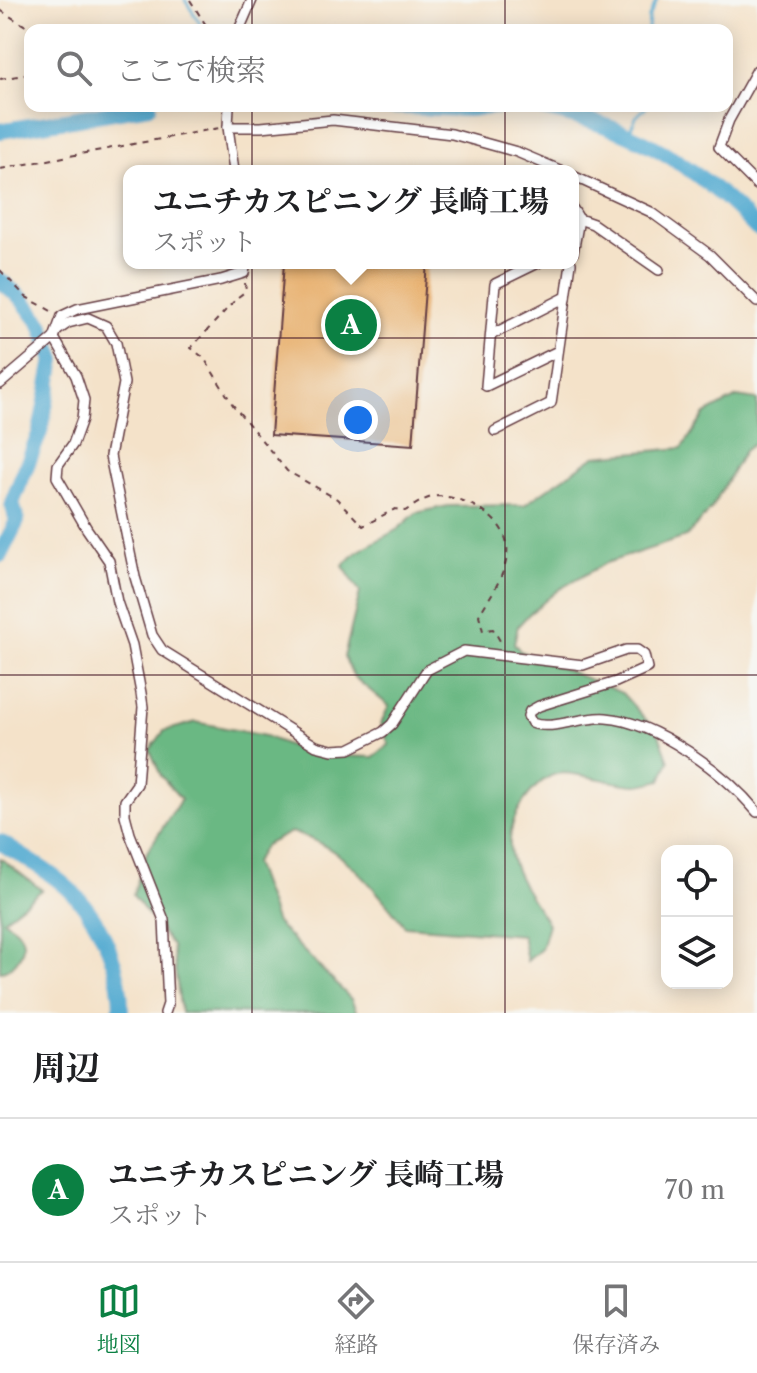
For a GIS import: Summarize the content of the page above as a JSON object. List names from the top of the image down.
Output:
{
  "page": {
    "search": "ここで検索",
    "popup": ["ユニチカスピニング 長崎工場", "スポット"],
    "pins": "A",
    "heading": "周辺",
    "list": [
      {
        "mark": "A",
        "name": "ユニチカスピニング 長崎工場",
        "note": "スポット",
        "value": "70 m"
      }
    ],
    "nav": ["地図", "経路", "保存済み"]
  }
}
